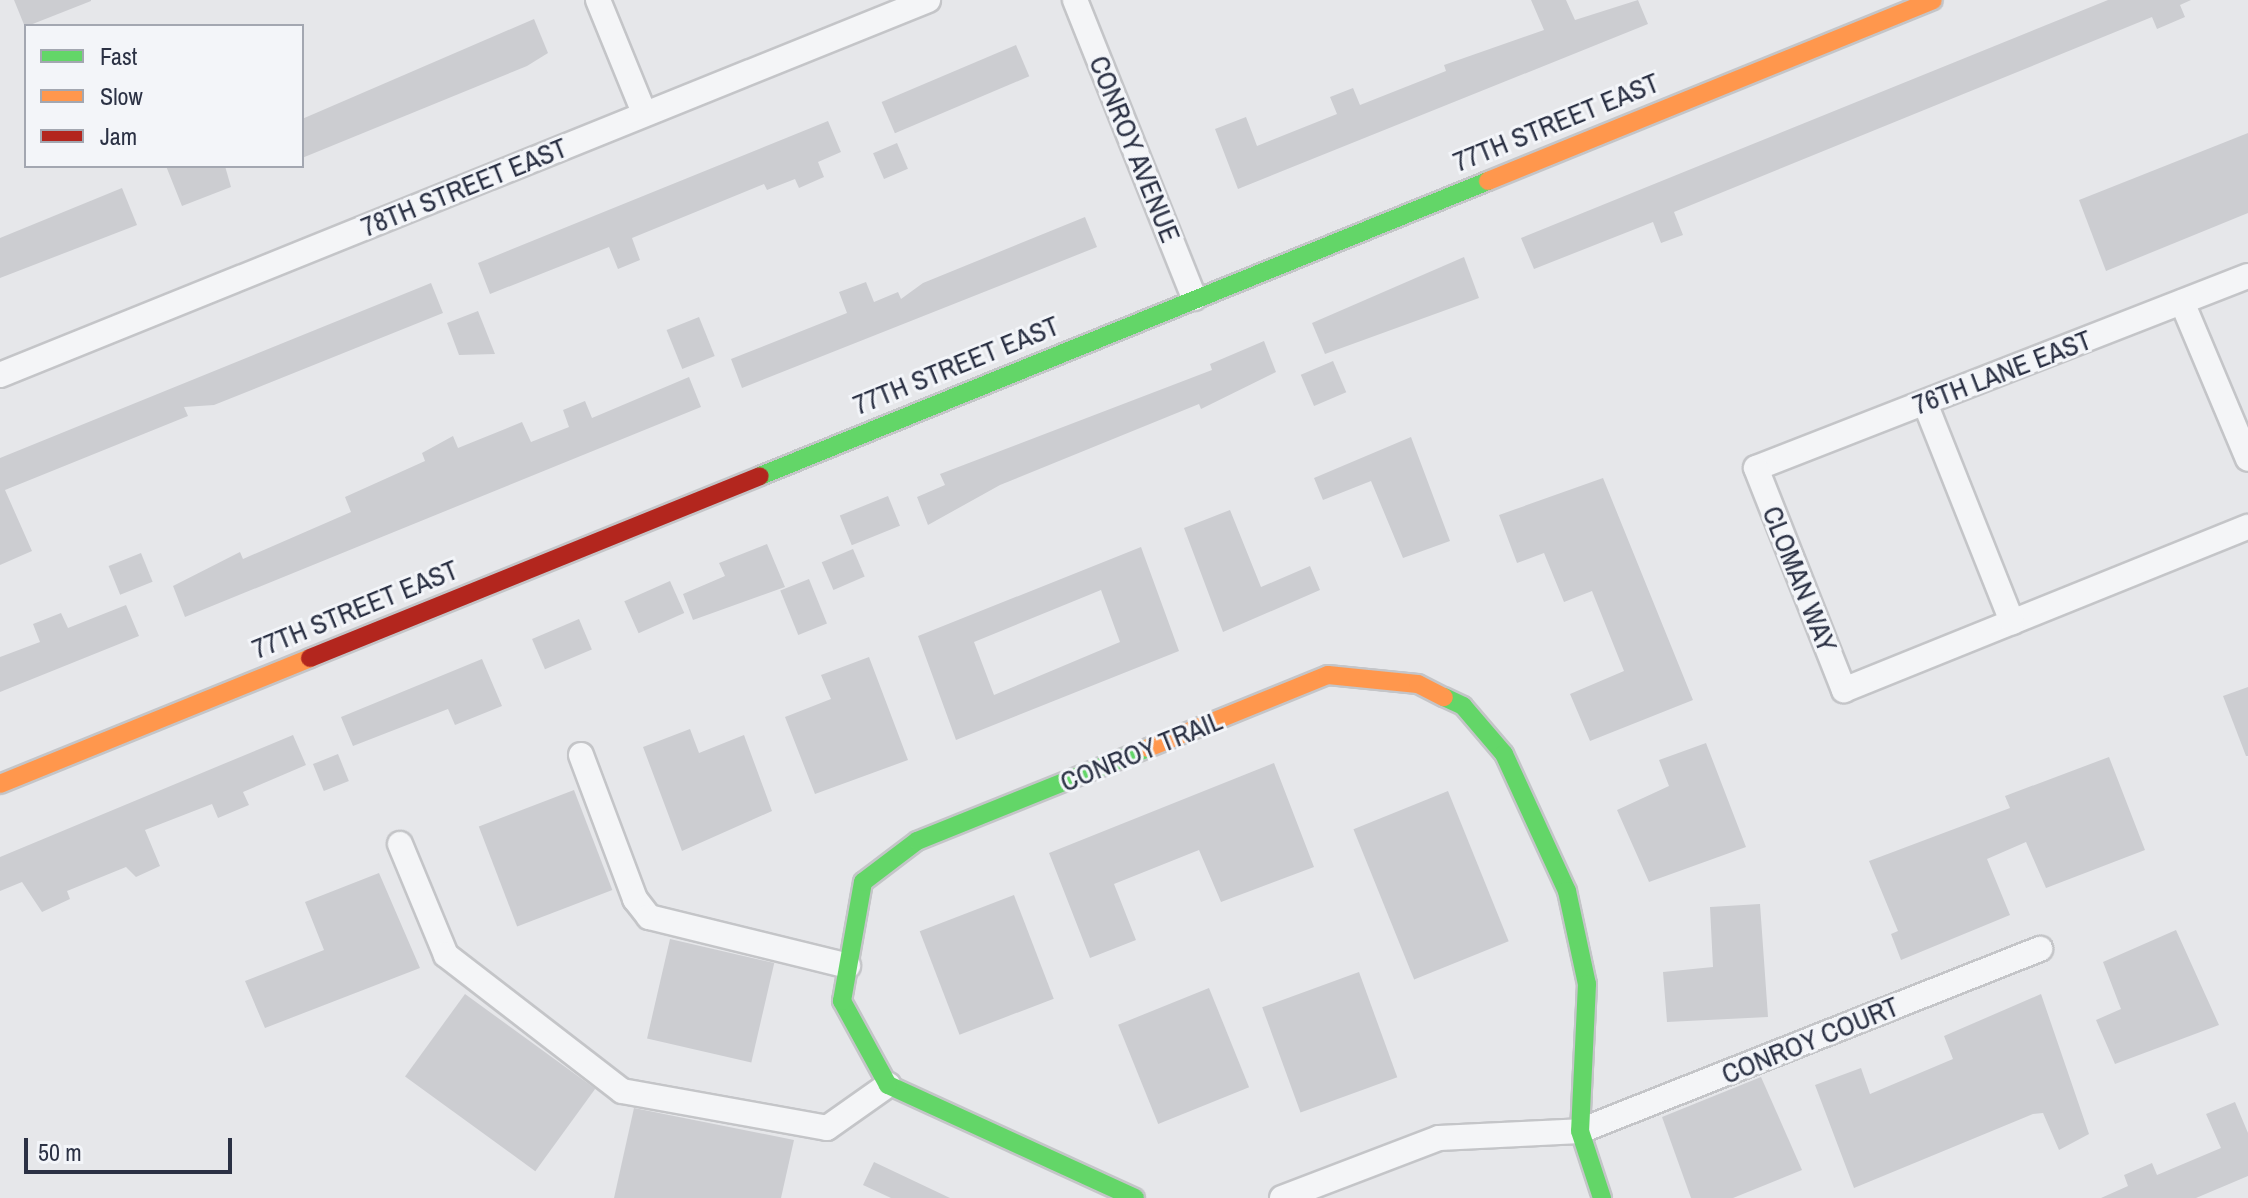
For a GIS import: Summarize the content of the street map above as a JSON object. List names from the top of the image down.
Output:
{
  "streets": {
    "street": [
      "77TH STREET EAST",
      "CONROY AVENUE",
      "78TH STREET EAST",
      "76TH LANE EAST",
      "CLOMAN WAY",
      "CONROY TRAIL",
      "CONROY COURT"
    ]
  },
  "crossings": [
    ["77TH STREET EAST", "CONROY AVENUE"],
    ["76TH LANE EAST", "CLOMAN WAY"],
    ["CONROY TRAIL", "CONROY COURT"]
  ],
  "legend": ["Fast", "Slow", "Jam"],
  "scale_bar": "50 m"
}
